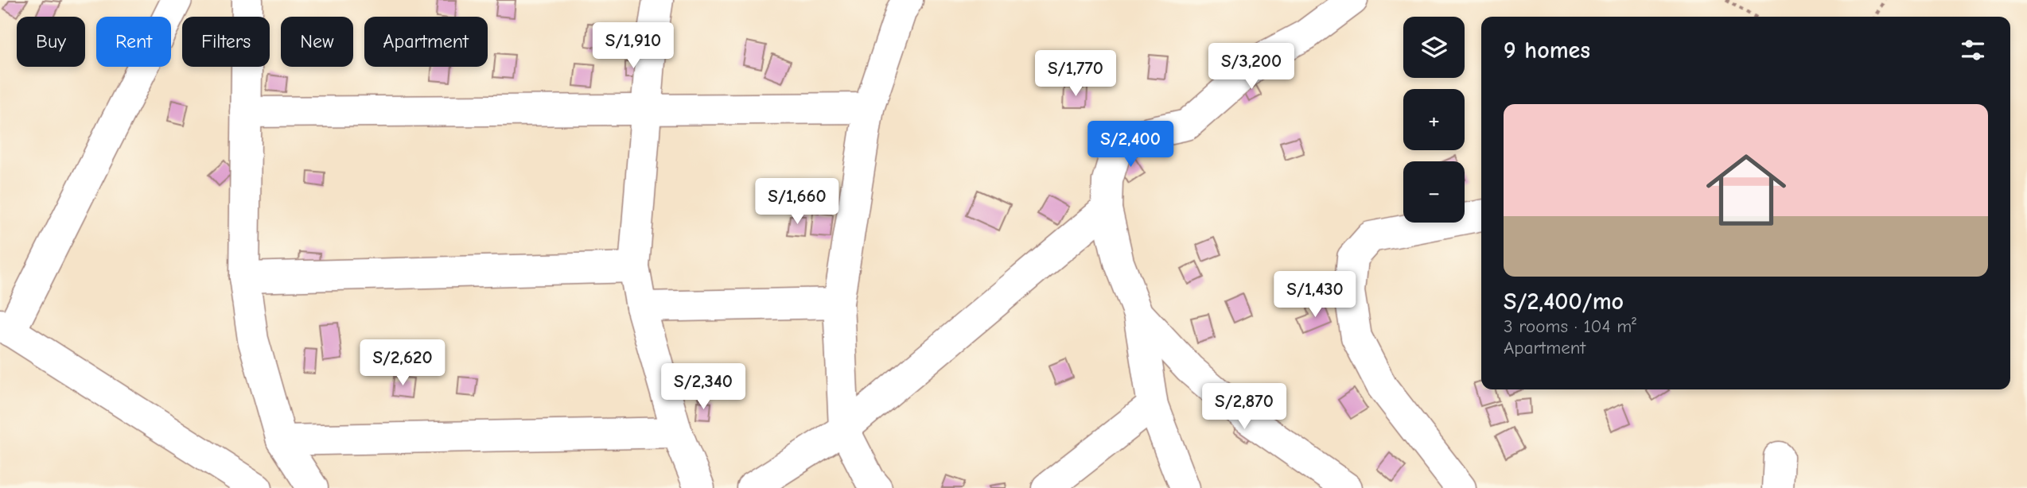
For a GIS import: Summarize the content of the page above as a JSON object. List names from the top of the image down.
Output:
{
  "page": {
    "map_buttons": ["+", "−"],
    "chip": [
      "Buy",
      "Rent",
      "Filters",
      "New",
      "Apartment"
    ],
    "heading": "9 homes",
    "price": [
      "S/1,910",
      "S/3,200",
      "S/1,770",
      "S/2,400",
      "S/1,660",
      "S/1,430",
      "S/2,620",
      "S/2,340",
      "S/2,870"
    ],
    "list": [
      {
        "name": "S/2,400/mo",
        "note": "3 rooms · 104 m² · Apartment"
      }
    ]
  }
}
